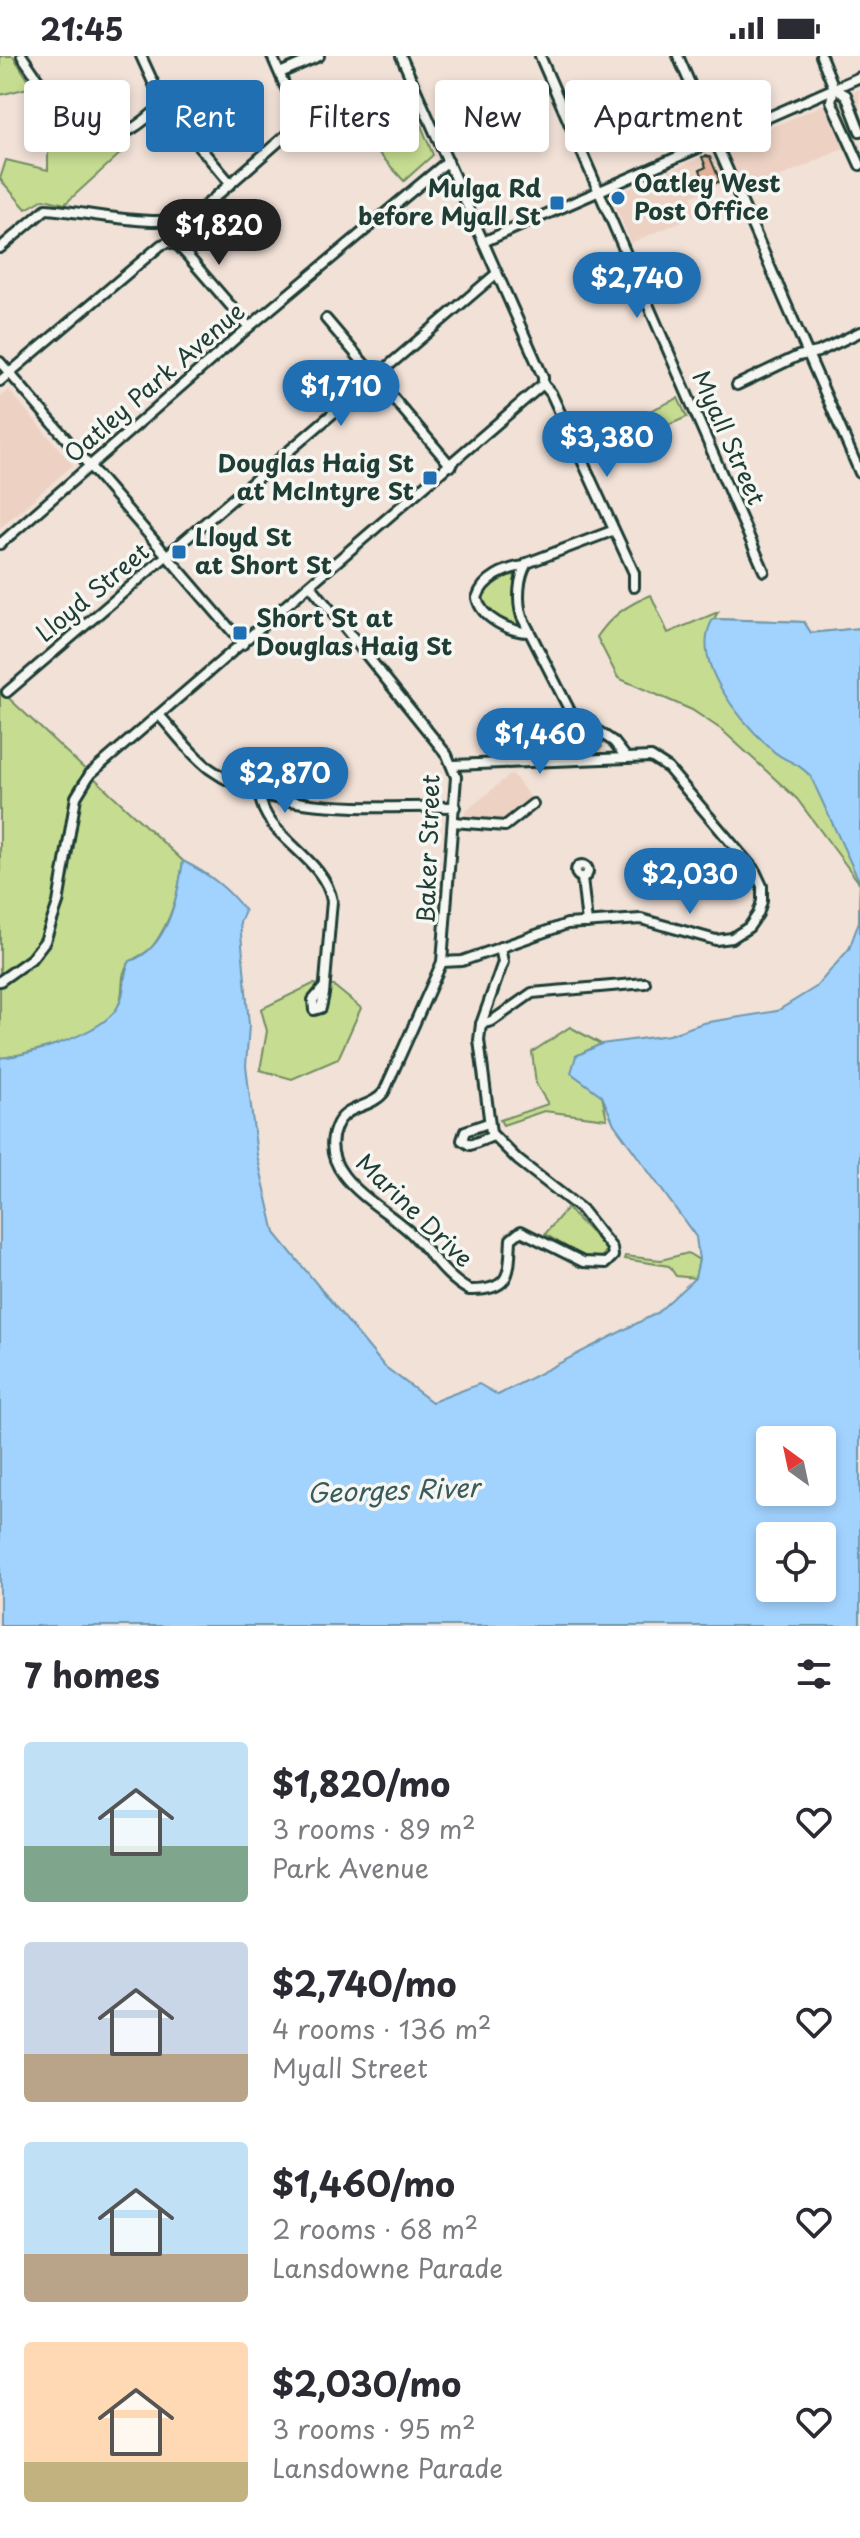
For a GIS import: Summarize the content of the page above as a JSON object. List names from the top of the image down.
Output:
{
  "streets": {
    "street": [
      "Oatley Park Avenue",
      "Myall Street",
      "Lloyd Street",
      "Baker Street",
      "Marine Drive"
    ]
  },
  "crossings": [
    ["Baker Street", "Marine Drive"]
  ],
  "water": ["Georges River"],
  "places": {
    "other": ["Oatley West Post Office"],
    "transit": [
      "Mulga Rd before Myall St",
      "Douglas Haig St at McIntyre St",
      "Lloyd St at Short St",
      "Short St at Douglas Haig St"
    ]
  },
  "north": "top left",
  "page": {
    "status": "21:45",
    "chip": [
      "Buy",
      "Rent",
      "Filters",
      "New",
      "Apartment"
    ],
    "price": [
      "$1,820",
      "$2,740",
      "$1,710",
      "$3,380",
      "$1,460",
      "$2,870",
      "$2,030"
    ],
    "heading": "7 homes",
    "list": [
      {
        "name": "$1,820/mo",
        "note": "3 rooms · 89 m² · Park Avenue"
      },
      {
        "name": "$2,740/mo",
        "note": "4 rooms · 136 m² · Myall Street"
      },
      {
        "name": "$1,460/mo",
        "note": "2 rooms · 68 m² · Lansdowne Parade"
      },
      {
        "name": "$2,030/mo",
        "note": "3 rooms · 95 m² · Lansdowne Parade"
      }
    ]
  }
}
